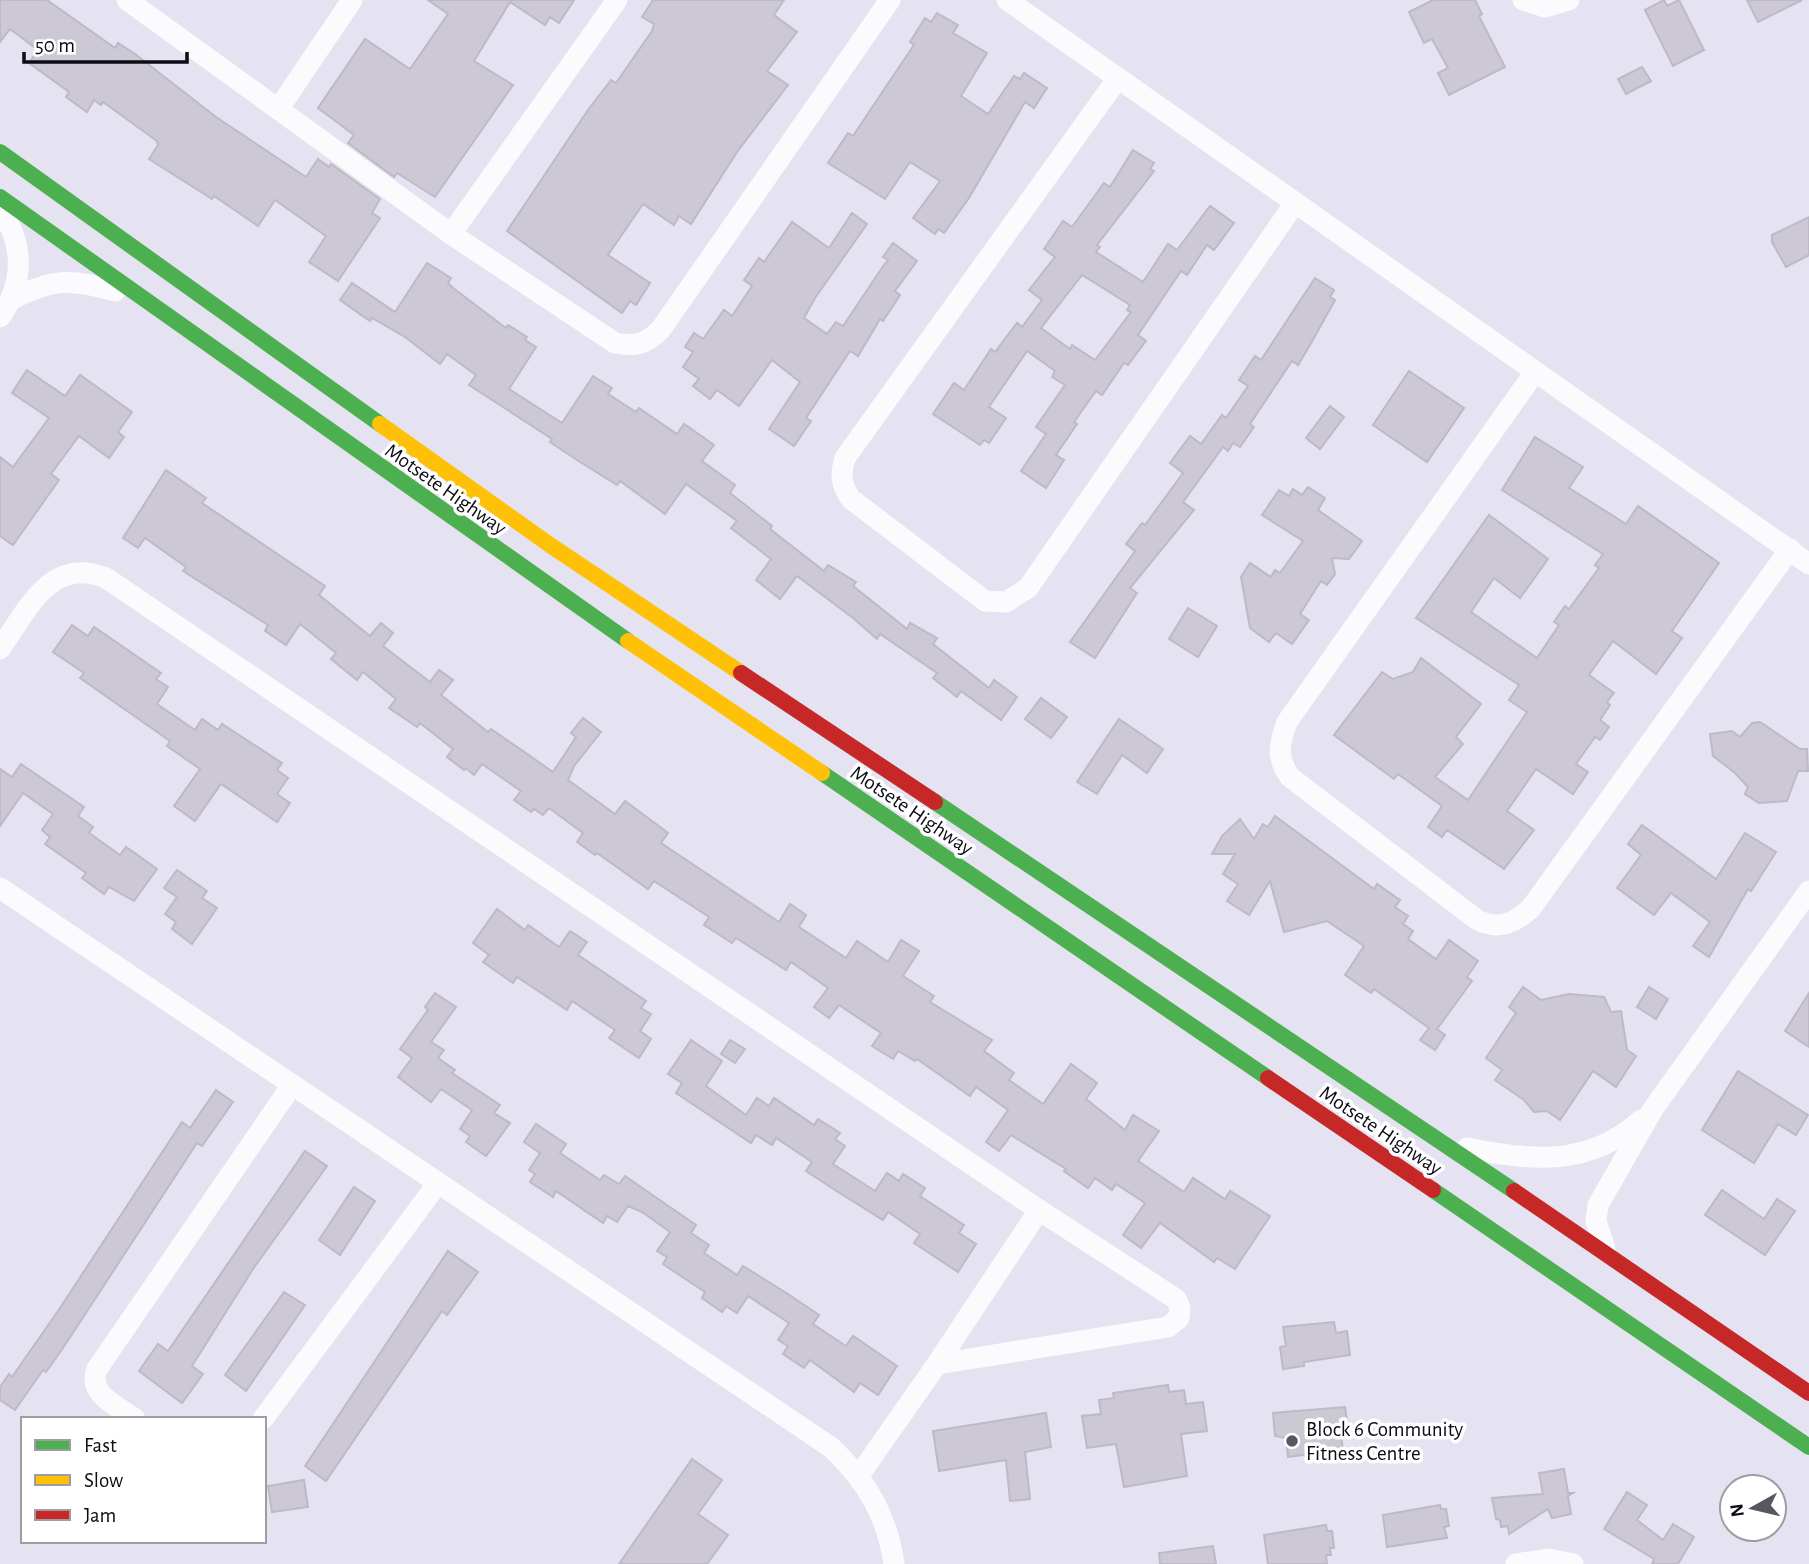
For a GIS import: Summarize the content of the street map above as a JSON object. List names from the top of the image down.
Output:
{
  "streets": {
    "highway": ["Motsete Highway"]
  },
  "places": ["Block 6 Community Fitness Centre"],
  "legend": ["Fast", "Slow", "Jam"],
  "scale_bar": "50 m",
  "north": "left"
}
